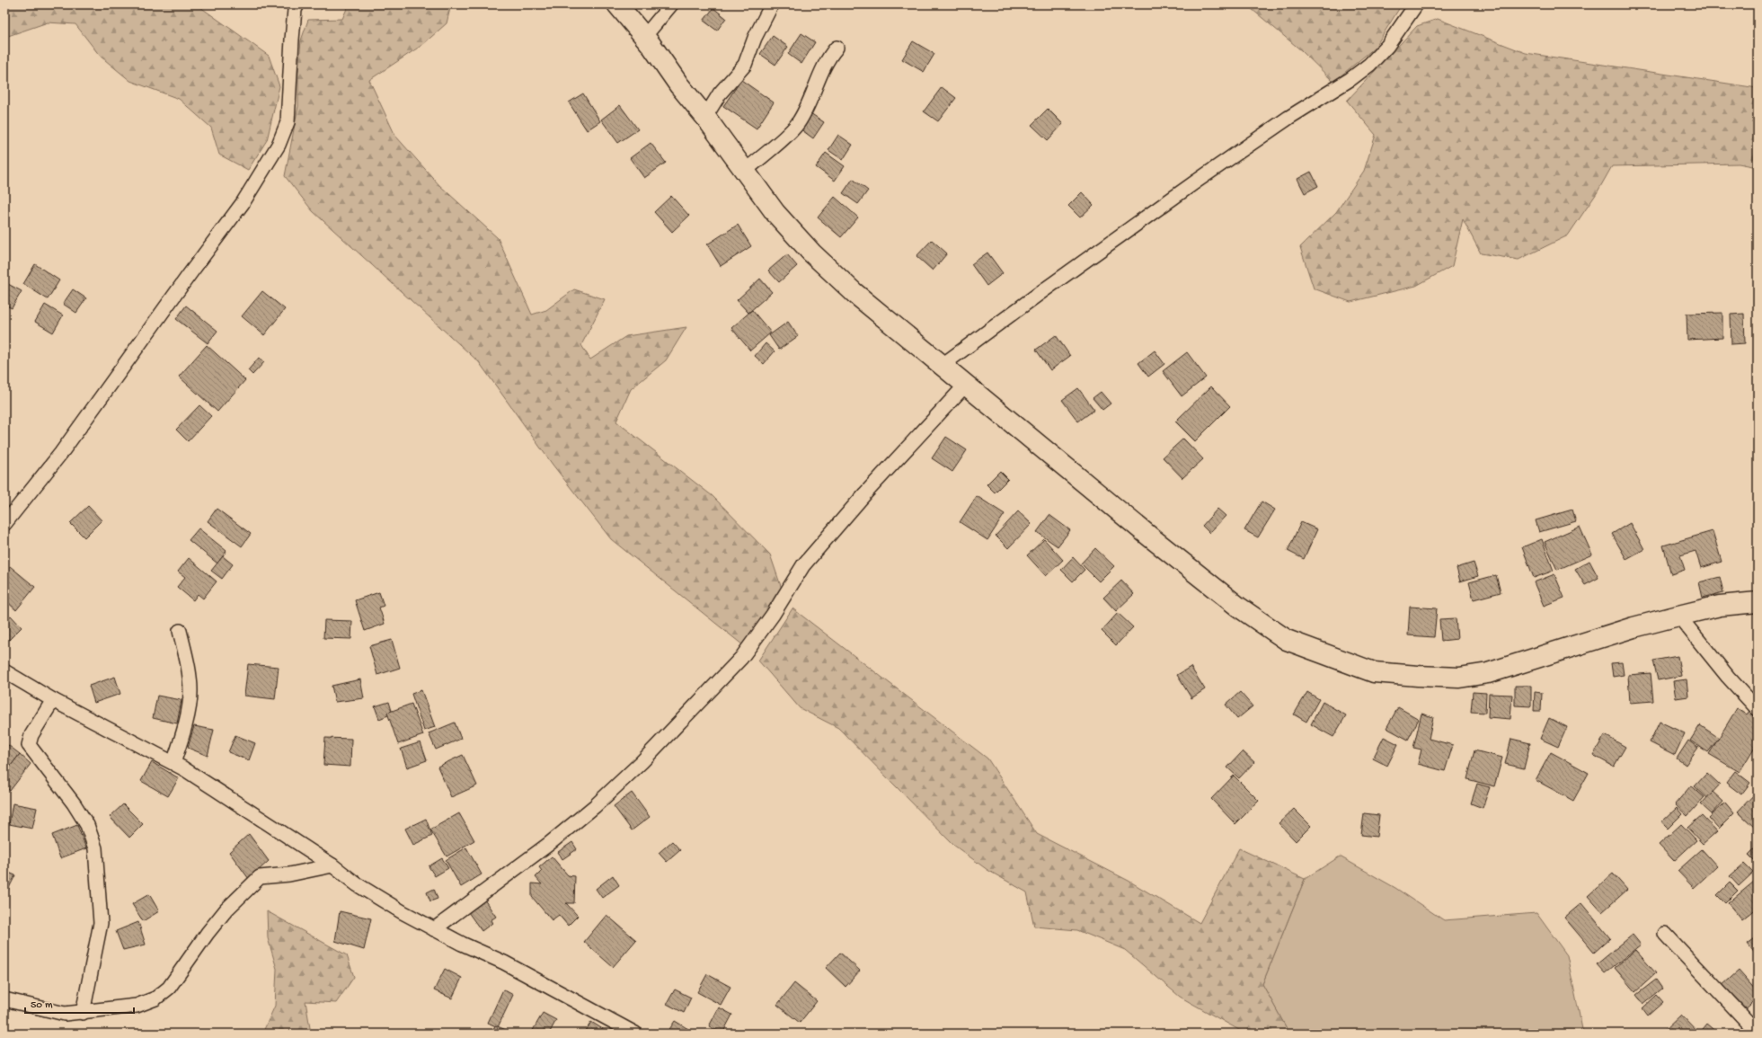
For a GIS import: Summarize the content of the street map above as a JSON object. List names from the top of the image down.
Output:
{
  "scale_bar": "50 m"
}
